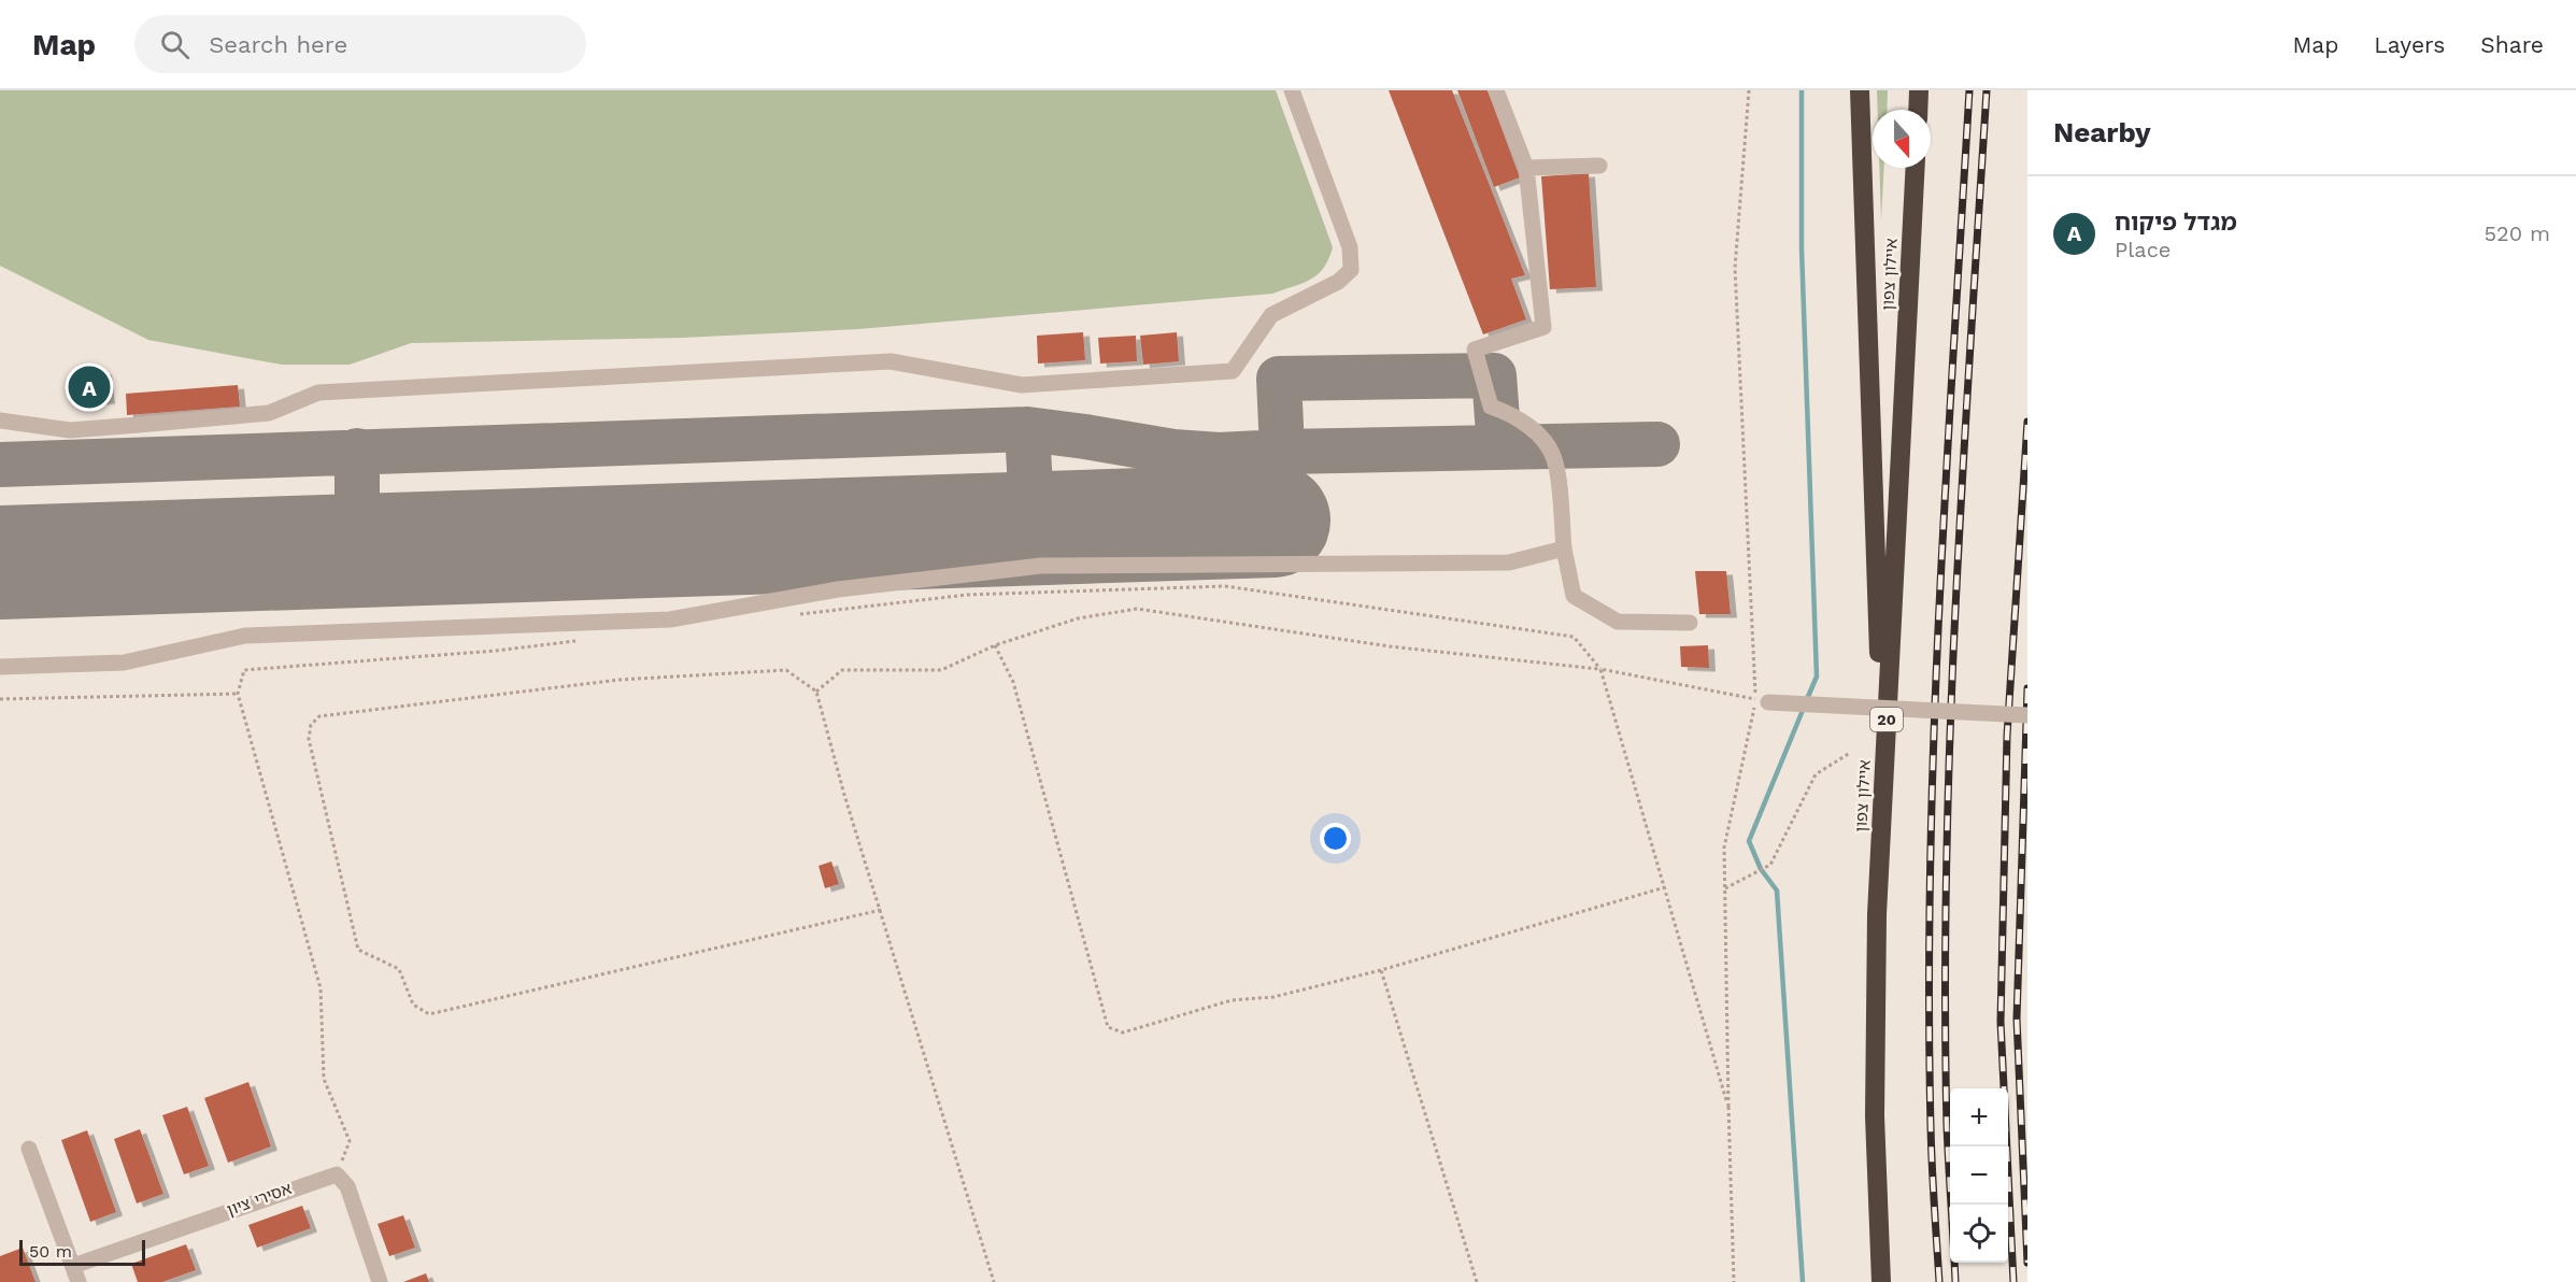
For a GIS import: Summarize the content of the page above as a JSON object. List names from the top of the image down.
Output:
{
  "streets": {
    "highway": ["איילון צפון", "20"],
    "street": ["אסירי ציון"]
  },
  "scale_bar": "50 m",
  "north": "bottom",
  "page": {
    "header": "Map",
    "search": "Search here",
    "nav": ["Map", "Layers", "Share"],
    "heading": "Nearby",
    "list": [
      {
        "mark": "A",
        "name": "מגדל פיקוח",
        "note": "Place",
        "value": "520 m"
      }
    ],
    "pins": "A",
    "map_buttons": ["+", "−"],
    "scale": "50 m"
  }
}
